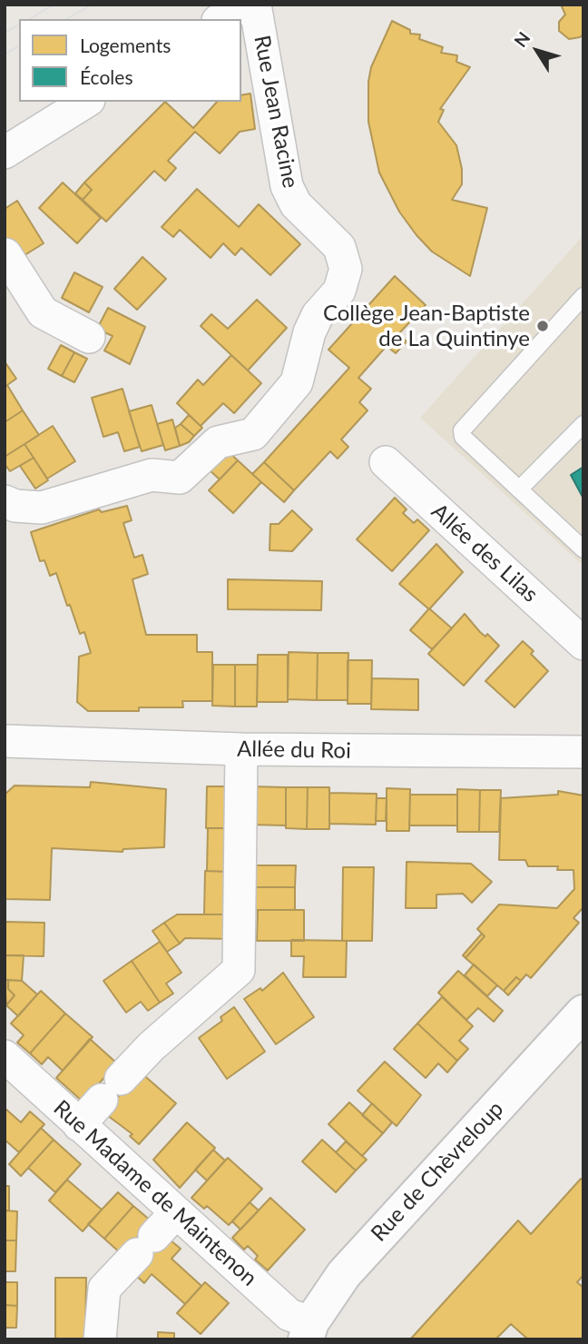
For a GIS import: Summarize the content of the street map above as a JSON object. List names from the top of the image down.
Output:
{
  "streets": {
    "street": [
      "Rue Jean Racine",
      "Allée des Lilas",
      "Allée du Roi",
      "Rue de Chèvreloup",
      "Rue Madame de Maintenon"
    ]
  },
  "crossings": [
    ["Rue de Chèvreloup", "Rue Madame de Maintenon"]
  ],
  "places": ["Collège Jean-Baptiste de La Quintinye"],
  "legend": ["Logements", "Écoles"],
  "north": "top left"
}
